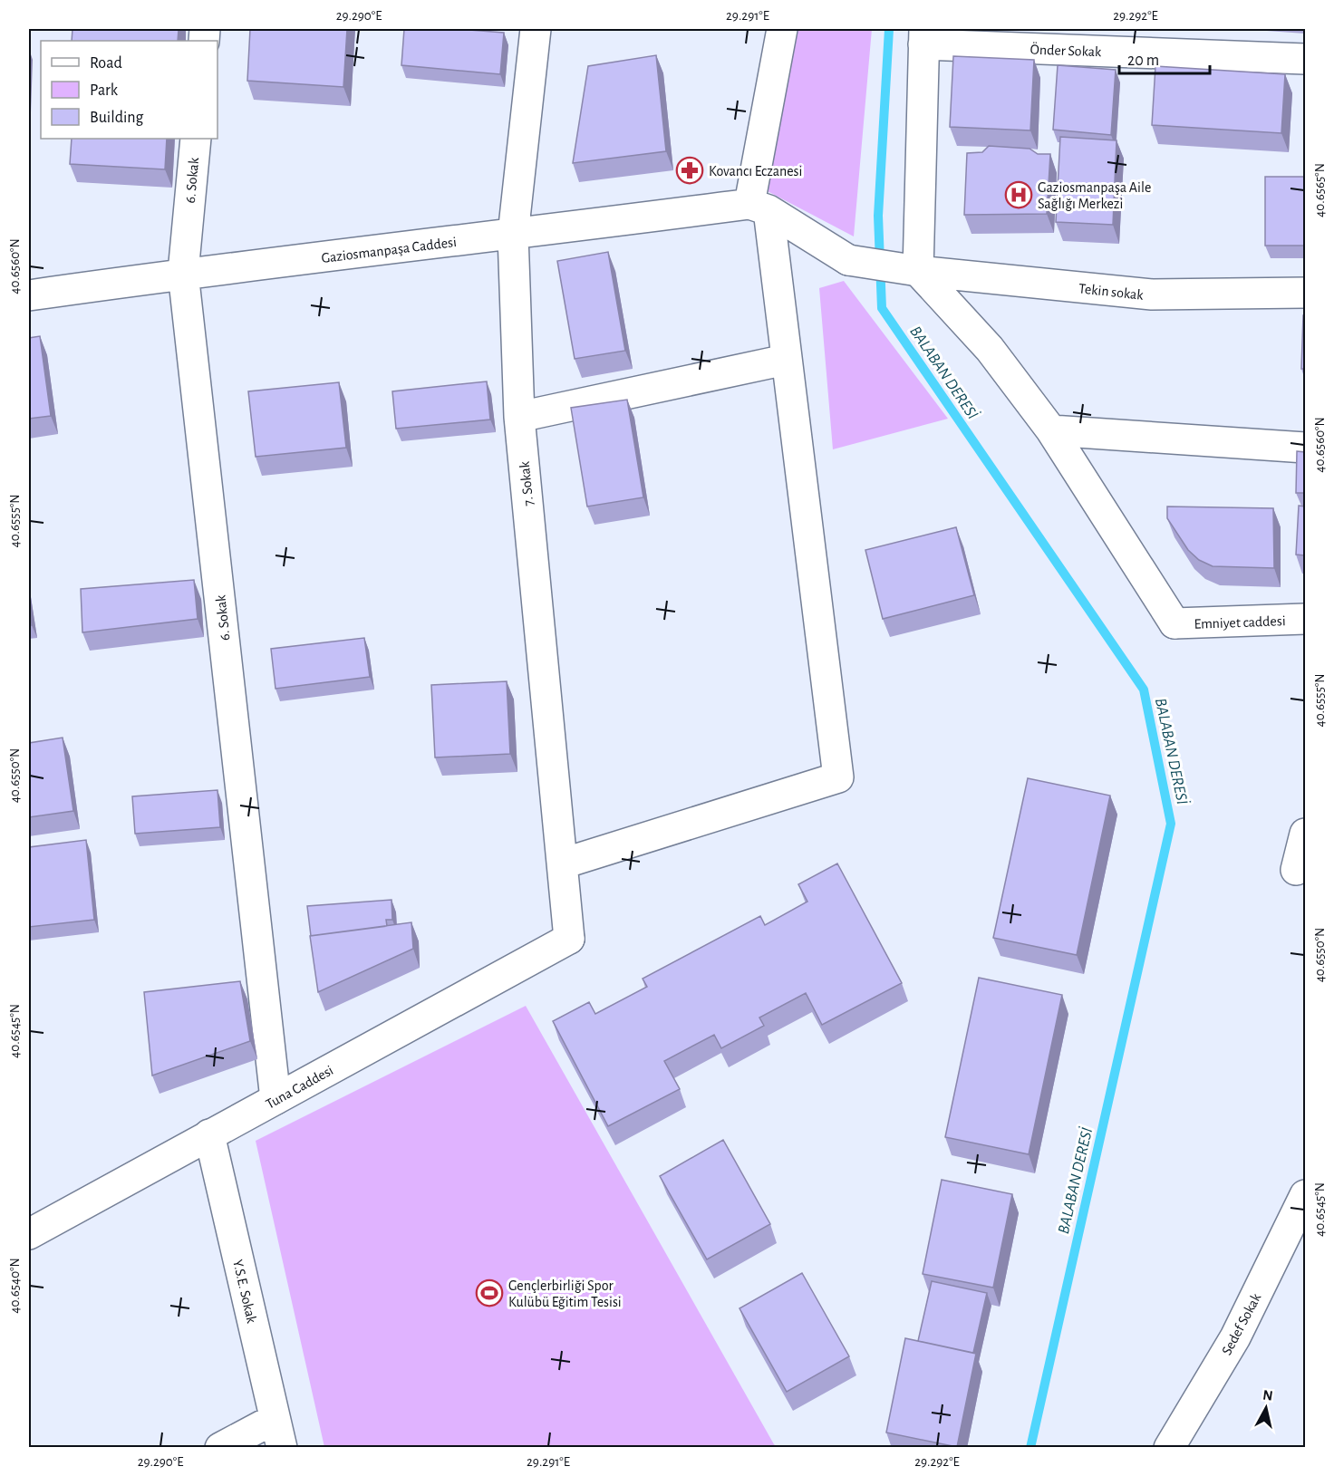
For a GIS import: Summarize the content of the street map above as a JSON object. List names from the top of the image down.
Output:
{
  "streets": {
    "street": [
      "Önder Sokak",
      "6. Sokak",
      "Gaziosmanpaşa Caddesi",
      "Tekin sokak",
      "7. Sokak",
      "Emniyet caddesi",
      "Tuna Caddesi",
      "Y.S.E. Sokak",
      "Sedef Sokak"
    ]
  },
  "crossings": [
    ["6. Sokak", "Gaziosmanpaşa Caddesi"],
    ["6. Sokak", "Tuna Caddesi"],
    ["Gaziosmanpaşa Caddesi", "Tekin sokak"],
    ["Gaziosmanpaşa Caddesi", "7. Sokak"],
    ["7. Sokak", "Tuna Caddesi"],
    ["Tuna Caddesi", "Y.S.E. Sokak"]
  ],
  "water": ["BALABAN DERESİ"],
  "places": {
    "pharmacy": ["Kovancı Eczanesi"],
    "hospital": ["Gaziosmanpaşa Aile Sağlığı Merkezi"],
    "sports": ["Gençlerbirliği Spor Kulübü Eğitim Tesisi"]
  },
  "legend": ["Road", "Park", "Building"],
  "scale_bar": "20 m",
  "north": "top",
  "coordinates": [
    "29.290°E",
    "29.291°E",
    "29.292°E",
    "40.6565°N",
    "40.6560°N",
    "40.6555°N",
    "40.6550°N",
    "40.6545°N",
    "40.6540°N"
  ]
}
